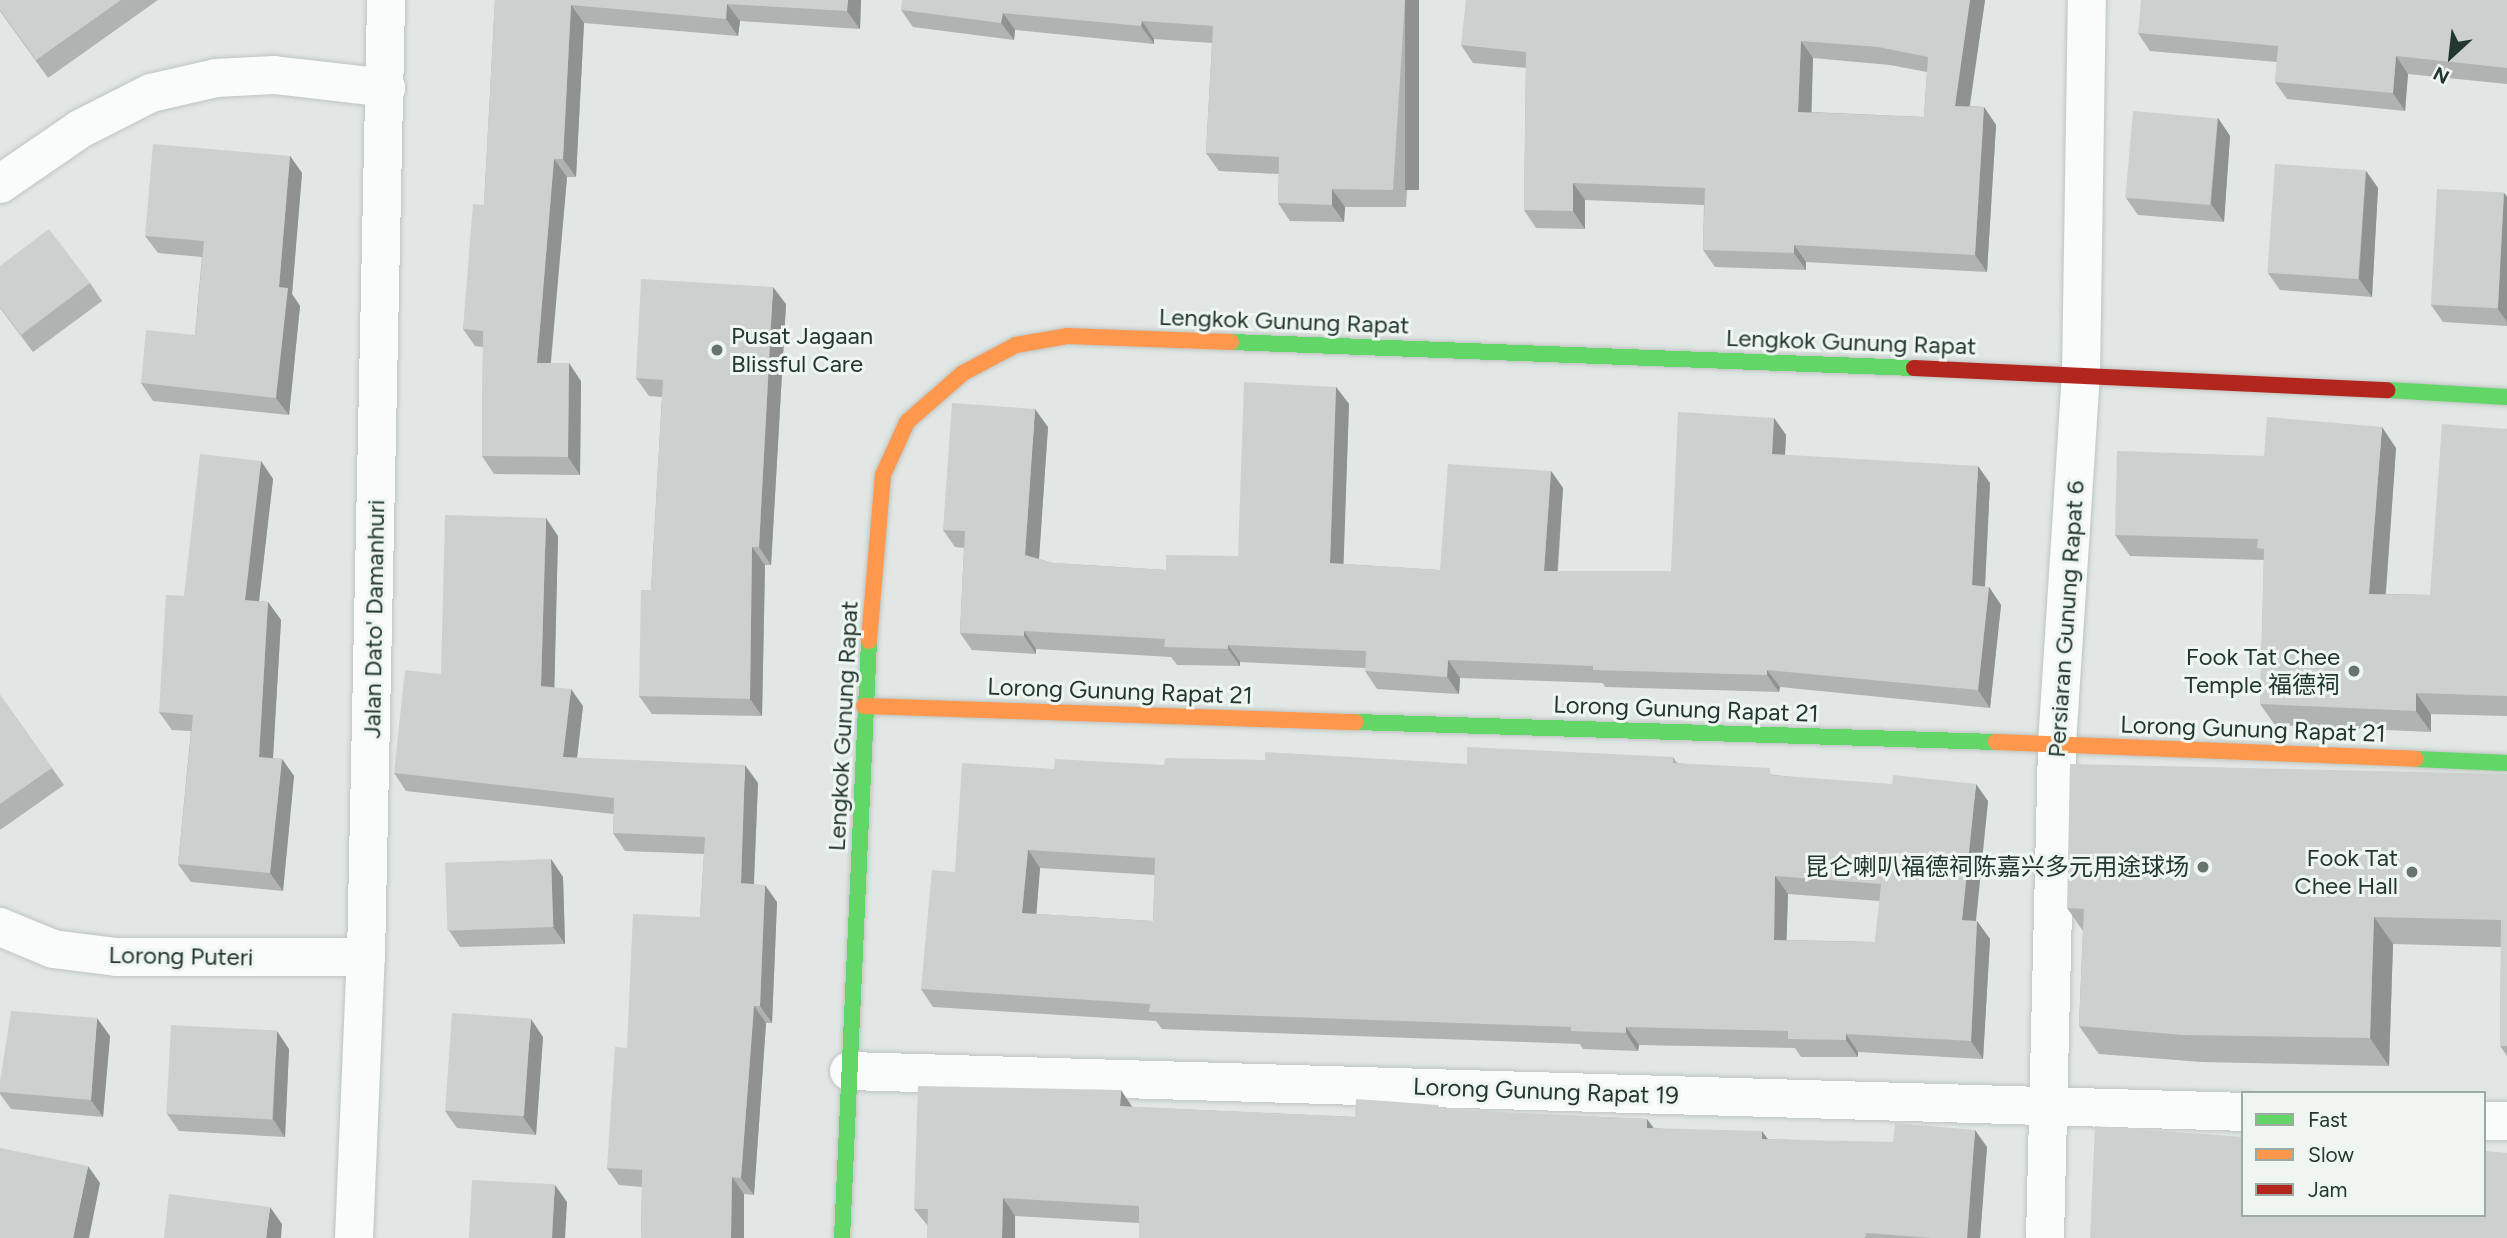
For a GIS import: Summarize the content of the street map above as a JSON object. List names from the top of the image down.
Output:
{
  "streets": {
    "street": [
      "Lengkok Gunung Rapat",
      "Jalan Dato' Damanhuri",
      "Persiaran Gunung Rapat 6",
      "Lorong Gunung Rapat 21",
      "Lorong Puteri",
      "Lorong Gunung Rapat 19"
    ]
  },
  "crossings": [
    ["Lengkok Gunung Rapat", "Persiaran Gunung Rapat 6"],
    ["Lengkok Gunung Rapat", "Lorong Gunung Rapat 21"],
    ["Lengkok Gunung Rapat", "Lorong Gunung Rapat 19"],
    ["Jalan Dato' Damanhuri", "Lorong Puteri"],
    ["Persiaran Gunung Rapat 6", "Lorong Gunung Rapat 21"],
    ["Persiaran Gunung Rapat 6", "Lorong Gunung Rapat 19"]
  ],
  "places": [
    "Pusat Jagaan Blissful Care",
    "Fook Tat Chee Temple 福德祠",
    "昆仑喇叭福德祠陈嘉兴多元用途球场",
    "Fook Tat Chee Hall"
  ],
  "legend": ["Fast", "Slow", "Jam"],
  "north": "bottom left"
}
